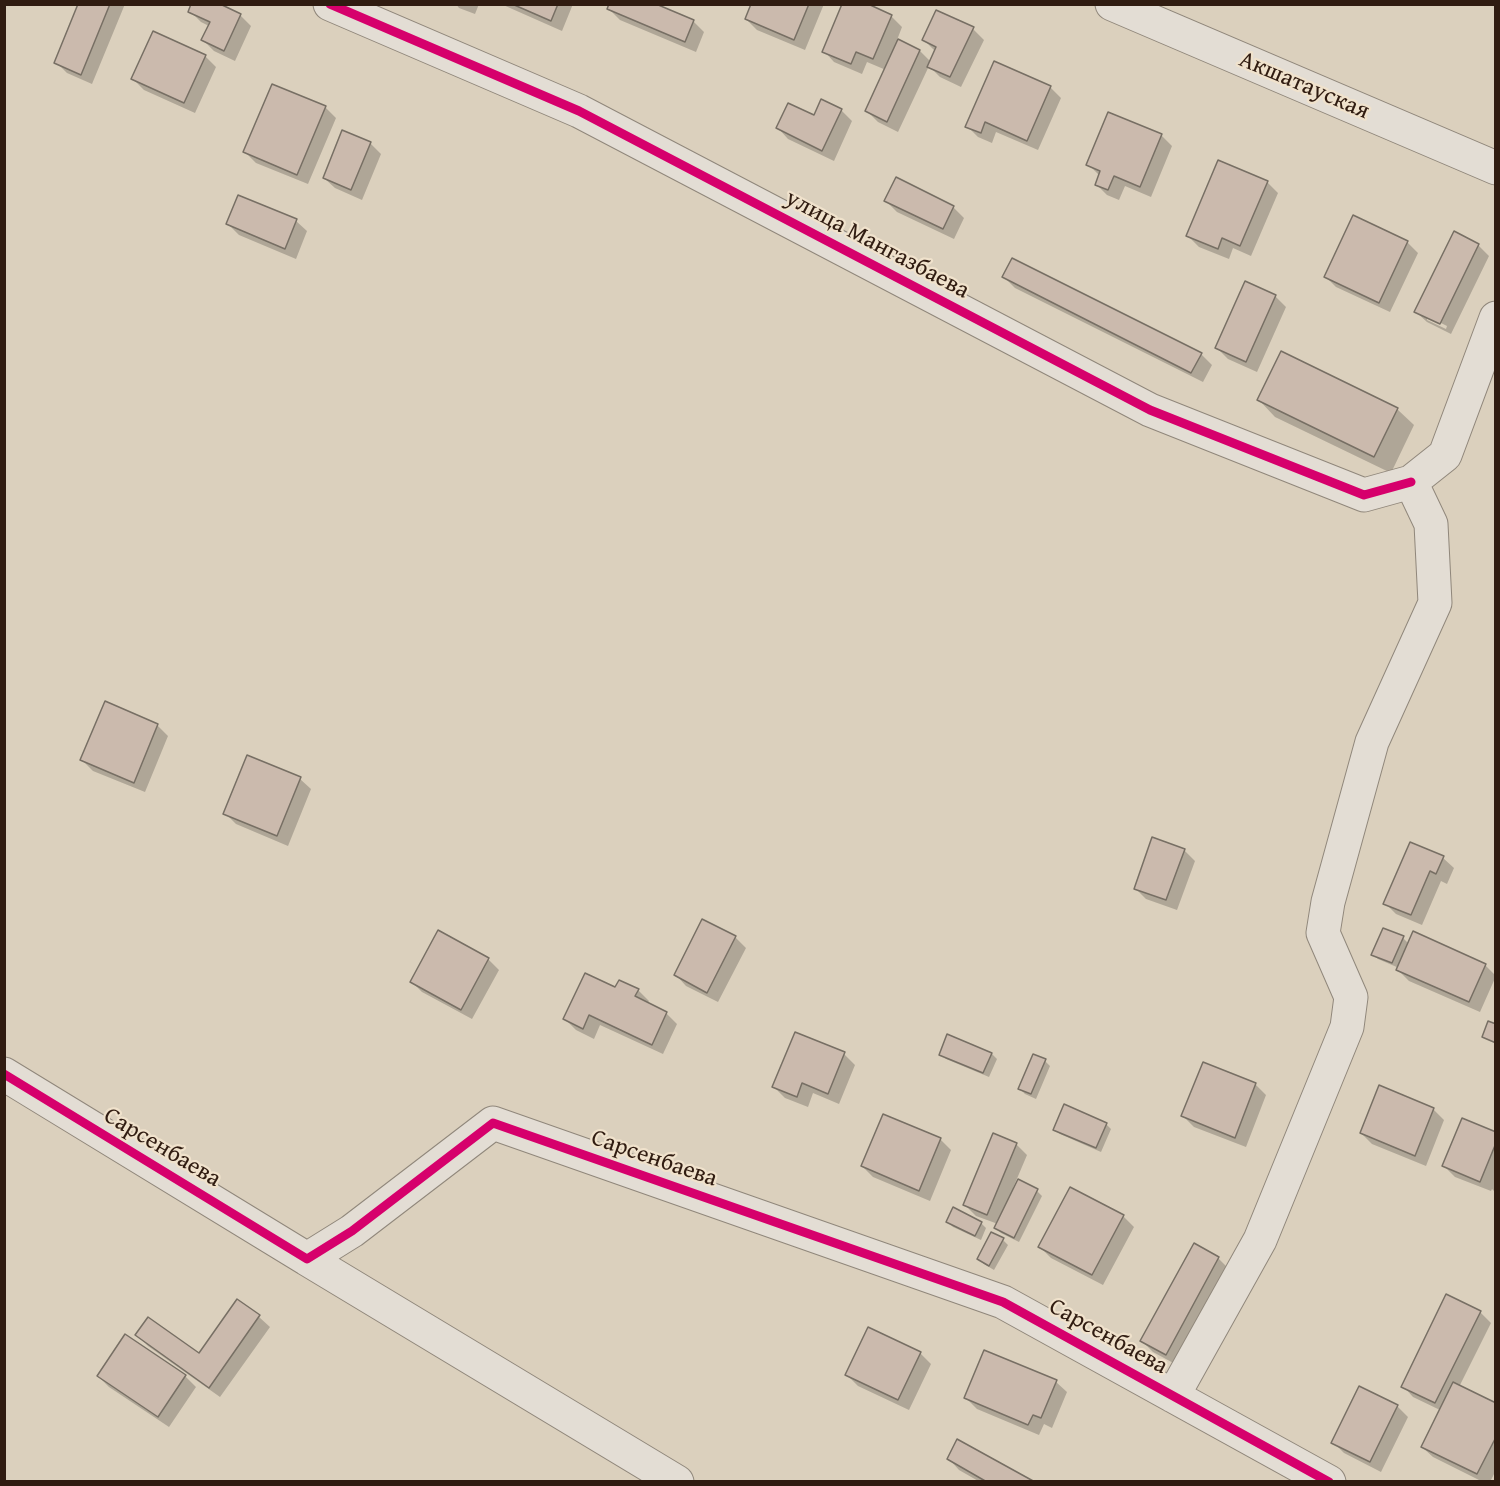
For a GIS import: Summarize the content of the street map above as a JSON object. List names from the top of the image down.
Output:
{
  "streets": {
    "street": ["Акшатауская", "улица Мангазбаева", "Сарсенбаева"]
  }
}
